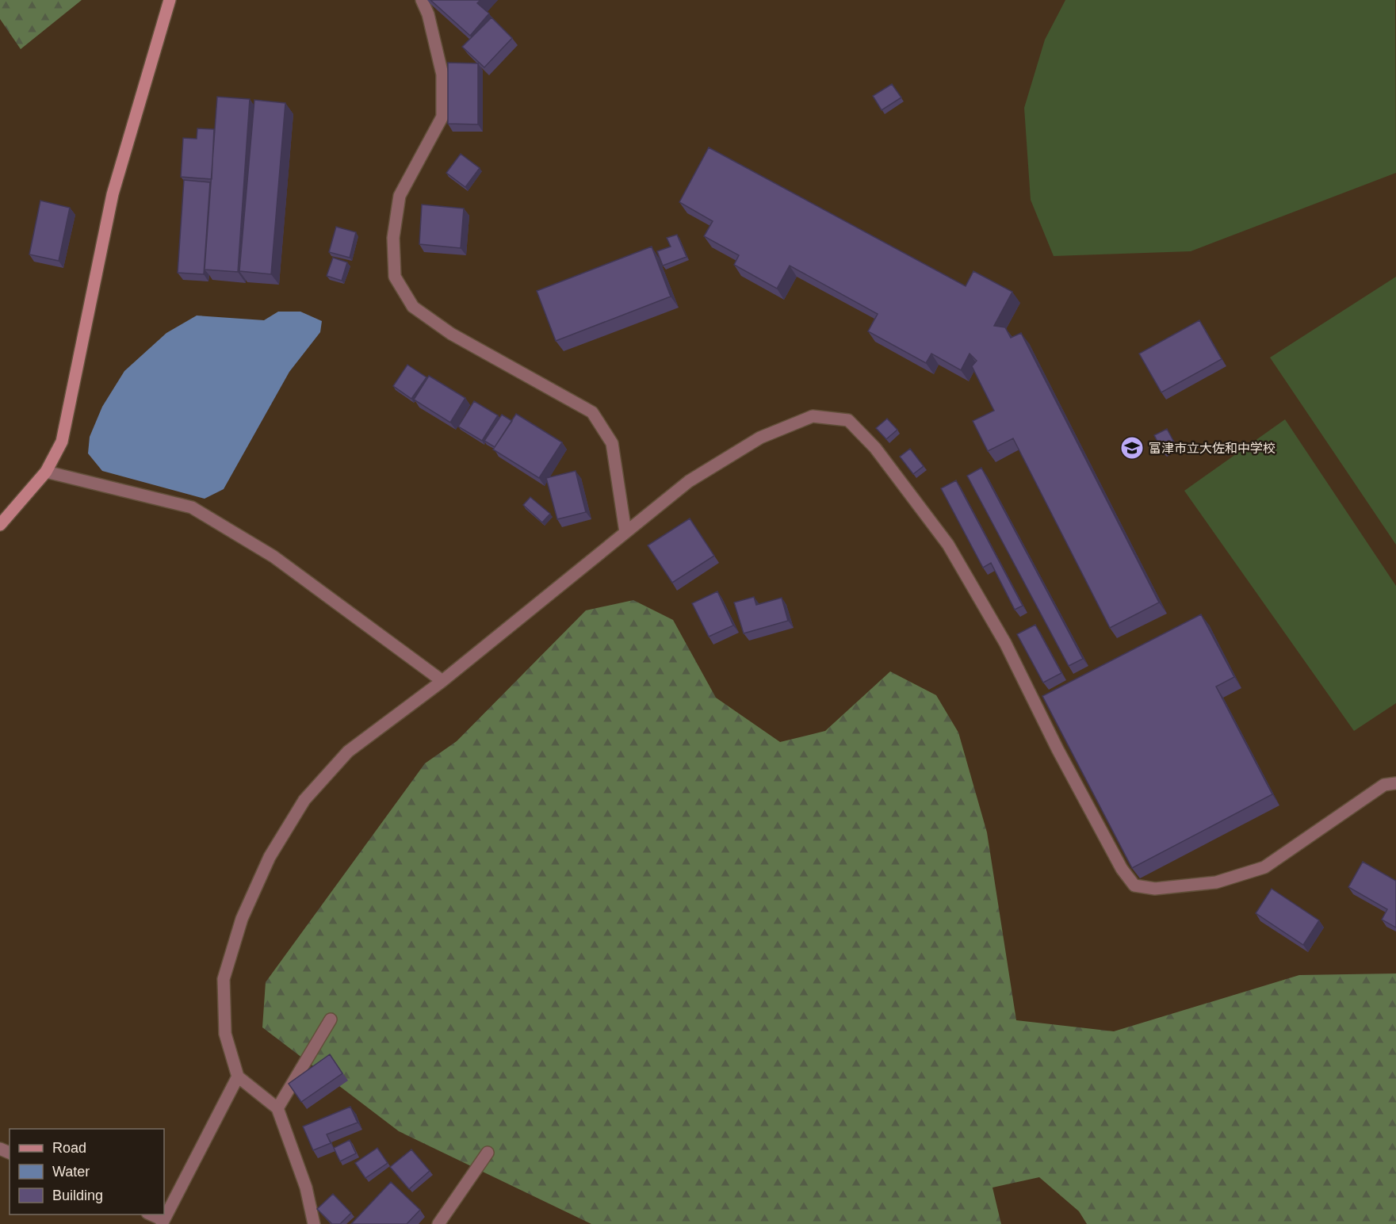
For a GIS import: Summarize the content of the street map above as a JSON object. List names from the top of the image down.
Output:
{
  "places": {
    "school or university": ["富津市立大佐和中学校"]
  },
  "legend": ["Road", "Water", "Building"]
}
